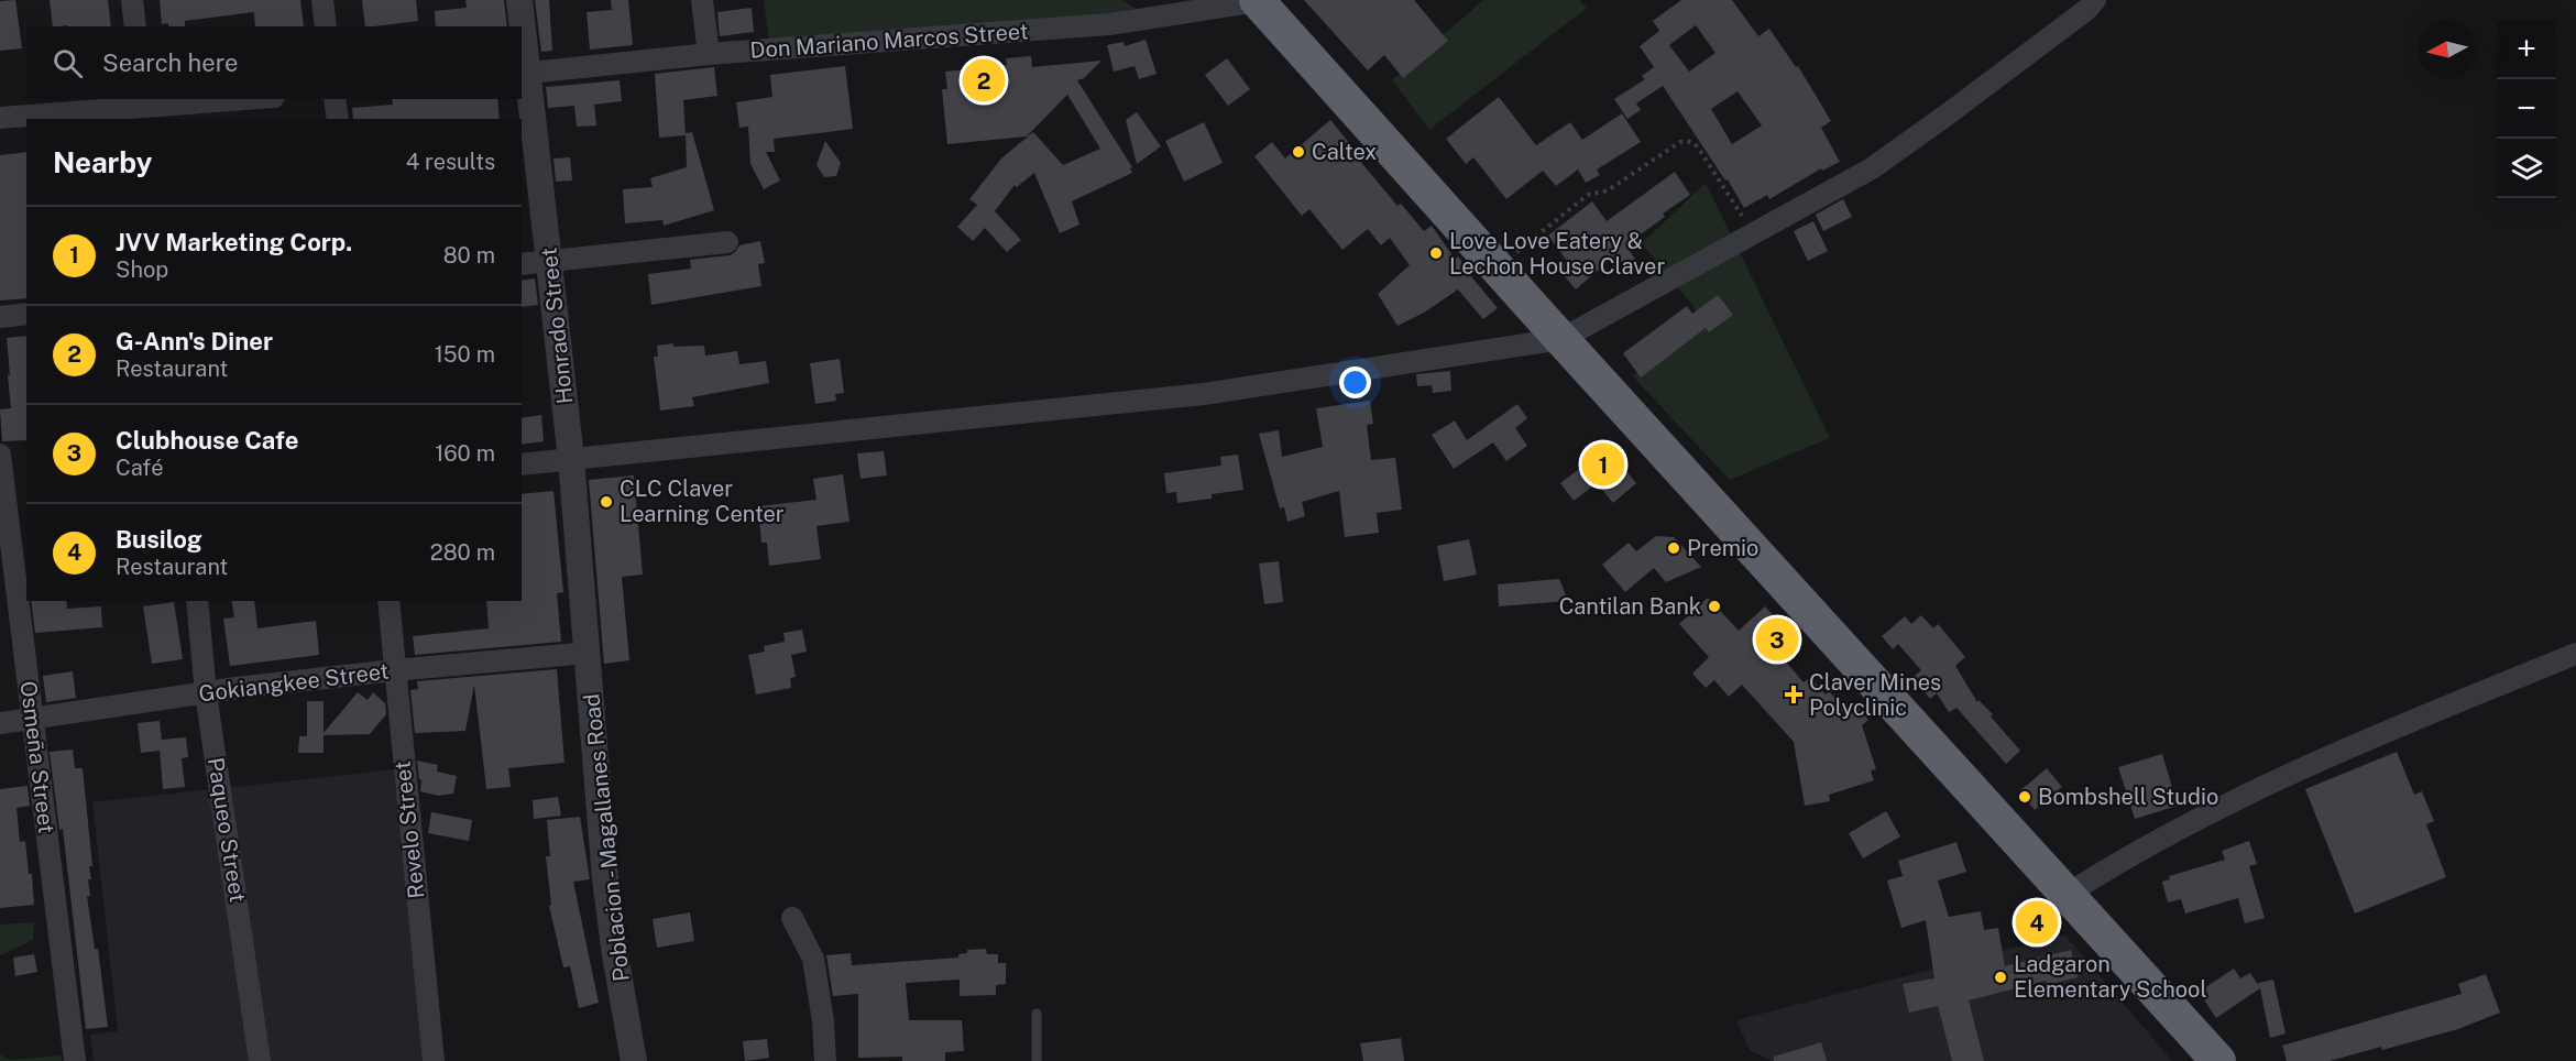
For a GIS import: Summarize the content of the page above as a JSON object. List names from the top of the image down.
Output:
{
  "streets": {
    "street": [
      "Don Mariano Marcos Street",
      "Honrado Street",
      "Gokiangkee Street",
      "Osmeña Street",
      "Paqueo Street",
      "Revelo Street",
      "Poblacion - Magallanes Road"
    ]
  },
  "crossings": [
    ["Don Mariano Marcos Street", "Honrado Street"],
    ["Honrado Street", "Gokiangkee Street"],
    ["Honrado Street", "Poblacion - Magallanes Road"],
    ["Gokiangkee Street", "Osmeña Street"],
    ["Gokiangkee Street", "Paqueo Street"],
    ["Gokiangkee Street", "Revelo Street"],
    ["Gokiangkee Street", "Poblacion - Magallanes Road"]
  ],
  "places": {
    "other": [
      "Caltex",
      "Love Love Eatery & Lechon House Claver",
      "CLC Claver Learning Center",
      "Premio",
      "Cantilan Bank",
      "Bombshell Studio",
      "Ladgaron Elementary School"
    ],
    "health": ["Claver Mines Polyclinic"]
  },
  "north": "left",
  "page": {
    "map_buttons": ["+", "−"],
    "search": "Search here",
    "pins": [
      "2",
      "1",
      "3",
      "4"
    ],
    "heading": ["Nearby", "4 results"],
    "list": [
      {
        "mark": "1",
        "name": "JVV Marketing Corp.",
        "note": "Shop",
        "value": "80 m"
      },
      {
        "mark": "2",
        "name": "G-Ann's Diner",
        "note": "Restaurant",
        "value": "150 m"
      },
      {
        "mark": "3",
        "name": "Clubhouse Cafe",
        "note": "Café",
        "value": "160 m"
      },
      {
        "mark": "4",
        "name": "Busilog",
        "note": "Restaurant",
        "value": "280 m"
      }
    ]
  }
}
